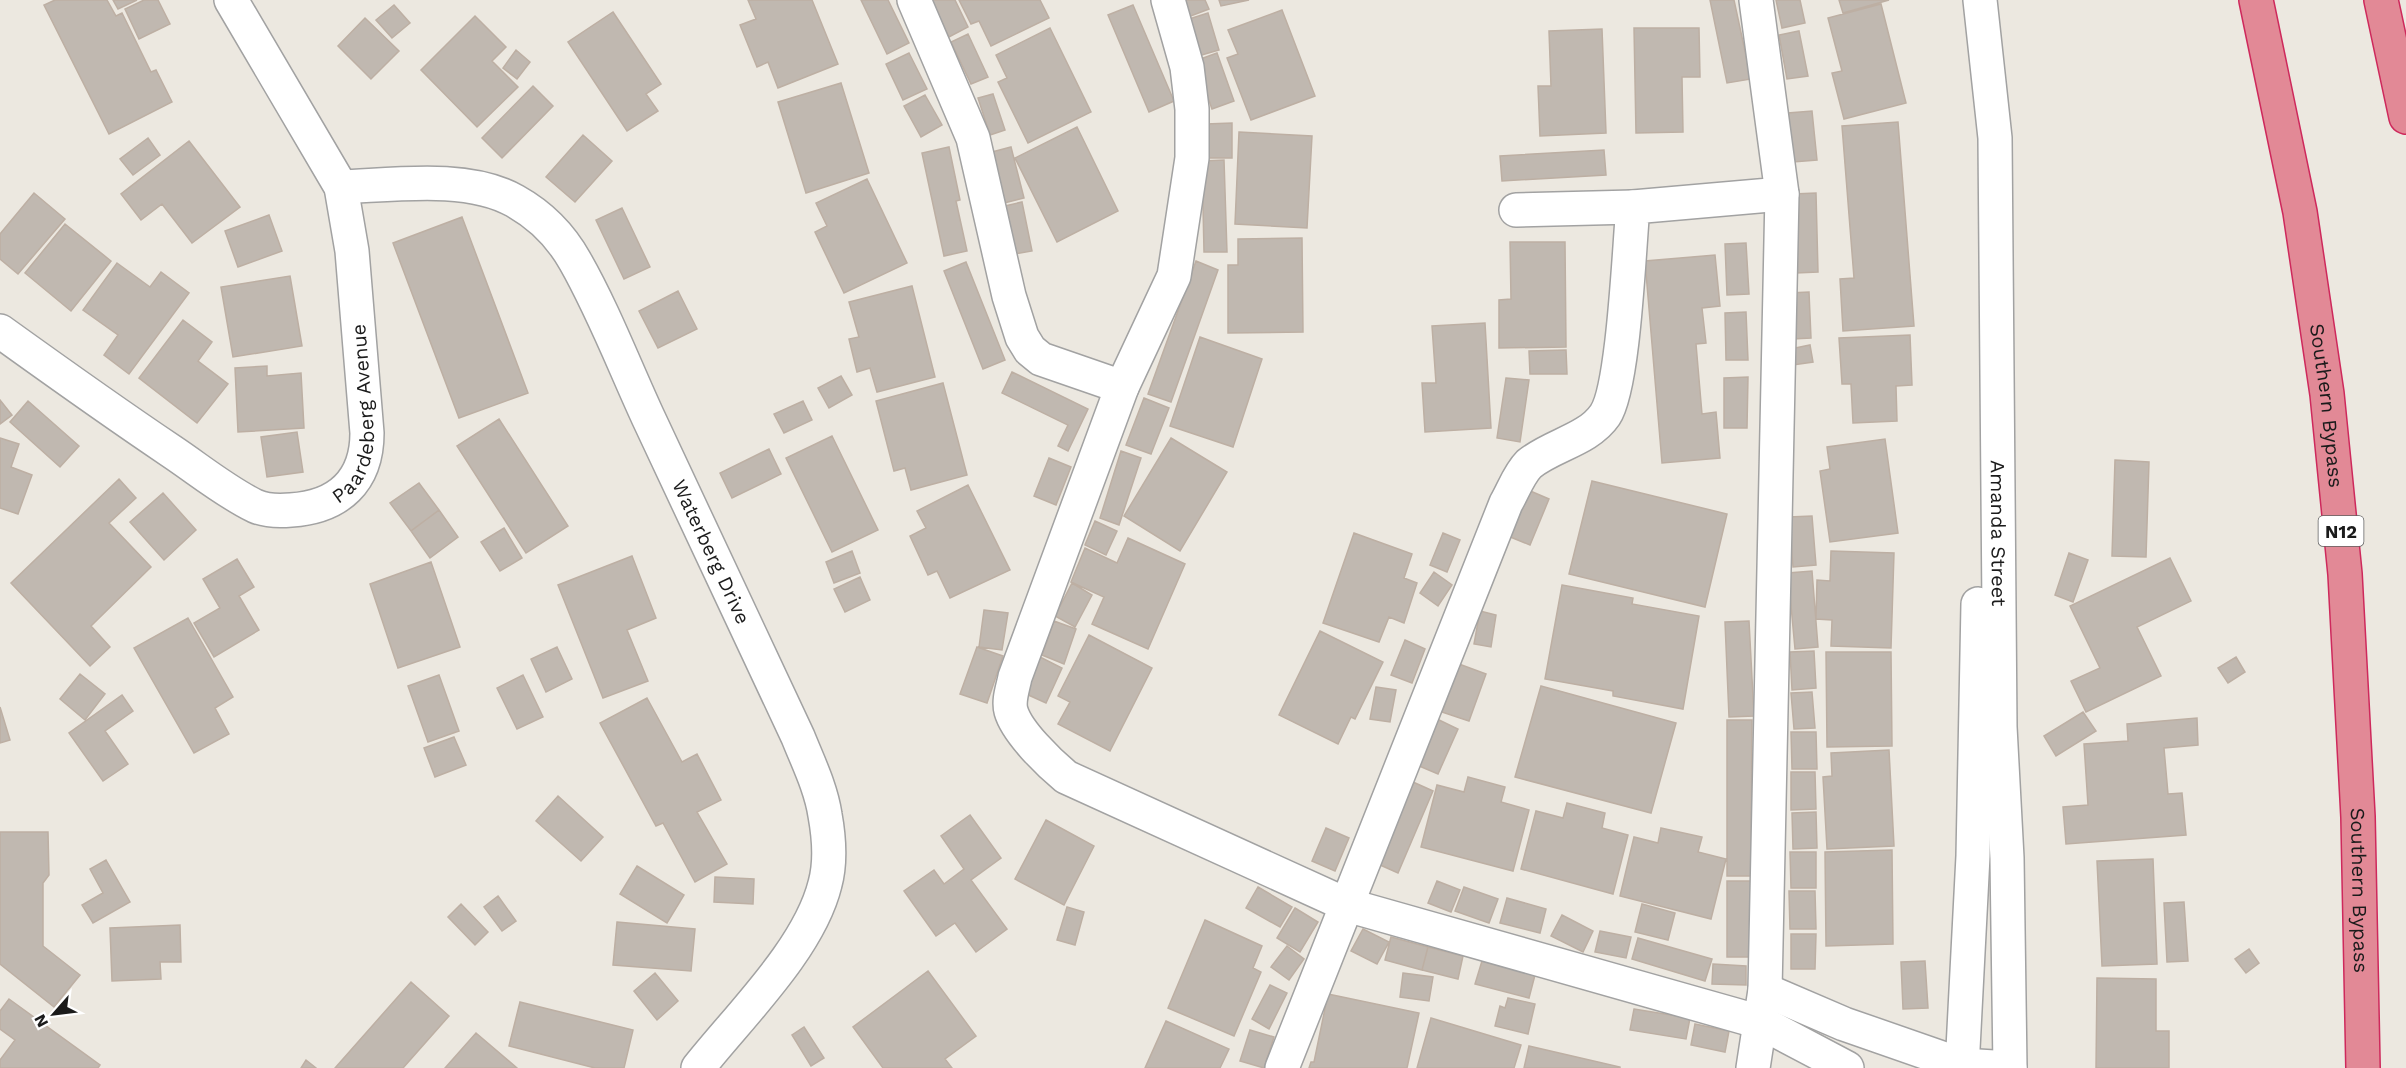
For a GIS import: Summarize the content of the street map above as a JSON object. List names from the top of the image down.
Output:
{
  "streets": {
    "highway": ["Southern Bypass", "N12"],
    "street": ["Paardeberg Avenue", "Amanda Street", "Waterberg Drive"]
  },
  "crossings": [
    ["Paardeberg Avenue", "Waterberg Drive"]
  ],
  "north": "bottom left"
}
